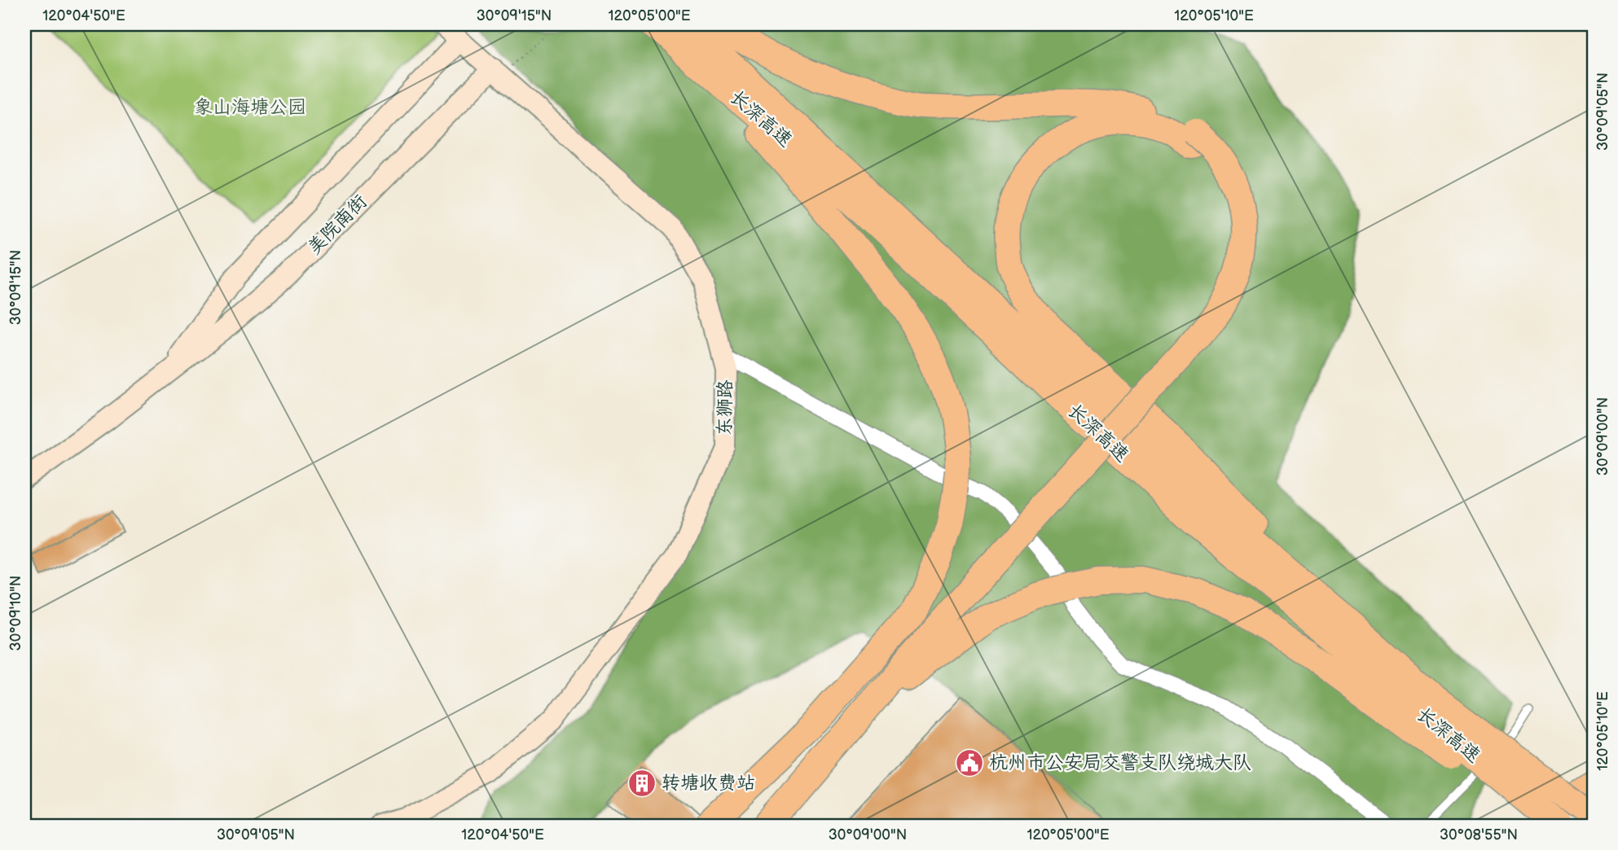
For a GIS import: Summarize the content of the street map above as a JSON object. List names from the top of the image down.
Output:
{
  "streets": {
    "highway": ["长深高速"],
    "street": ["美院南街", "东狮路"]
  },
  "crossings": [
    ["美院南街", "东狮路"]
  ],
  "parks": ["象山海塘公园"],
  "places": {
    "public building": ["杭州市公安局交警支队绕城大队"],
    "building": ["转塘收费站"]
  },
  "coordinates": [
    "120°04'50\"E",
    "30°09'15\"N",
    "120°05'00\"E",
    "120°05'10\"E",
    "30°09'05\"N",
    "30°09'00\"N",
    "30°09'10\"N",
    "30°08'55\"N"
  ]
}
